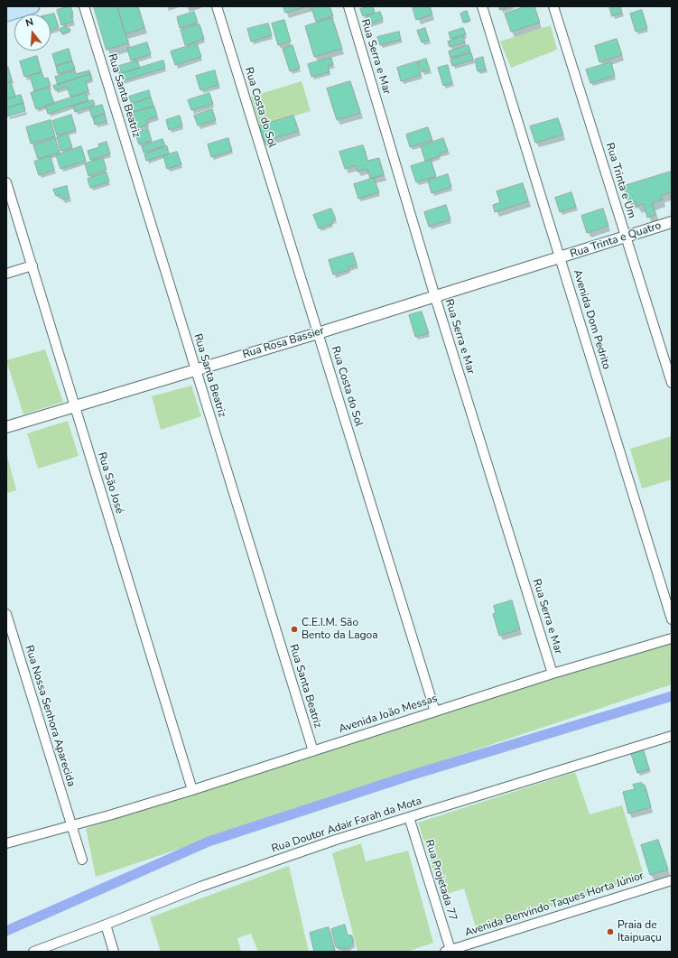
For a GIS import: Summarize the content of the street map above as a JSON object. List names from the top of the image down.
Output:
{
  "streets": {
    "street": [
      "Rua Serra e Mar",
      "Rua Santa Beatriz",
      "Rua Costa do Sol",
      "Rua Trinta e Um",
      "Rua Trinta e Quatro",
      "Avenida Dom Pedrito",
      "Rua Rosa Bassier",
      "Rua São José",
      "Avenida João Messas",
      "Rua Nossa Senhora Aparecida",
      "Rua Doutor Adair Farah da Mota",
      "Rua Projetada 77",
      "Avenida Benvindo Taques Horta Júnior"
    ]
  },
  "crossings": [
    ["Rua Serra e Mar", "Rua Rosa Bassier"],
    ["Rua Serra e Mar", "Avenida João Messas"],
    ["Rua Santa Beatriz", "Rua Rosa Bassier"],
    ["Rua Santa Beatriz", "Avenida João Messas"],
    ["Rua Costa do Sol", "Rua Rosa Bassier"],
    ["Rua Costa do Sol", "Avenida João Messas"],
    ["Rua Trinta e Um", "Rua Trinta e Quatro"],
    ["Rua Trinta e Quatro", "Avenida Dom Pedrito"],
    ["Rua Trinta e Quatro", "Rua Rosa Bassier"],
    ["Avenida Dom Pedrito", "Rua Rosa Bassier"],
    ["Rua Rosa Bassier", "Rua São José"],
    ["Rua São José", "Avenida João Messas"],
    ["Avenida João Messas", "Rua Nossa Senhora Aparecida"],
    ["Rua Doutor Adair Farah da Mota", "Rua Projetada 77"],
    ["Rua Projetada 77", "Avenida Benvindo Taques Horta Júnior"]
  ],
  "places": ["C.E.I.M. São Bento da Lagoa", "Praia de Itaipuaçu"],
  "north": "top"
}
